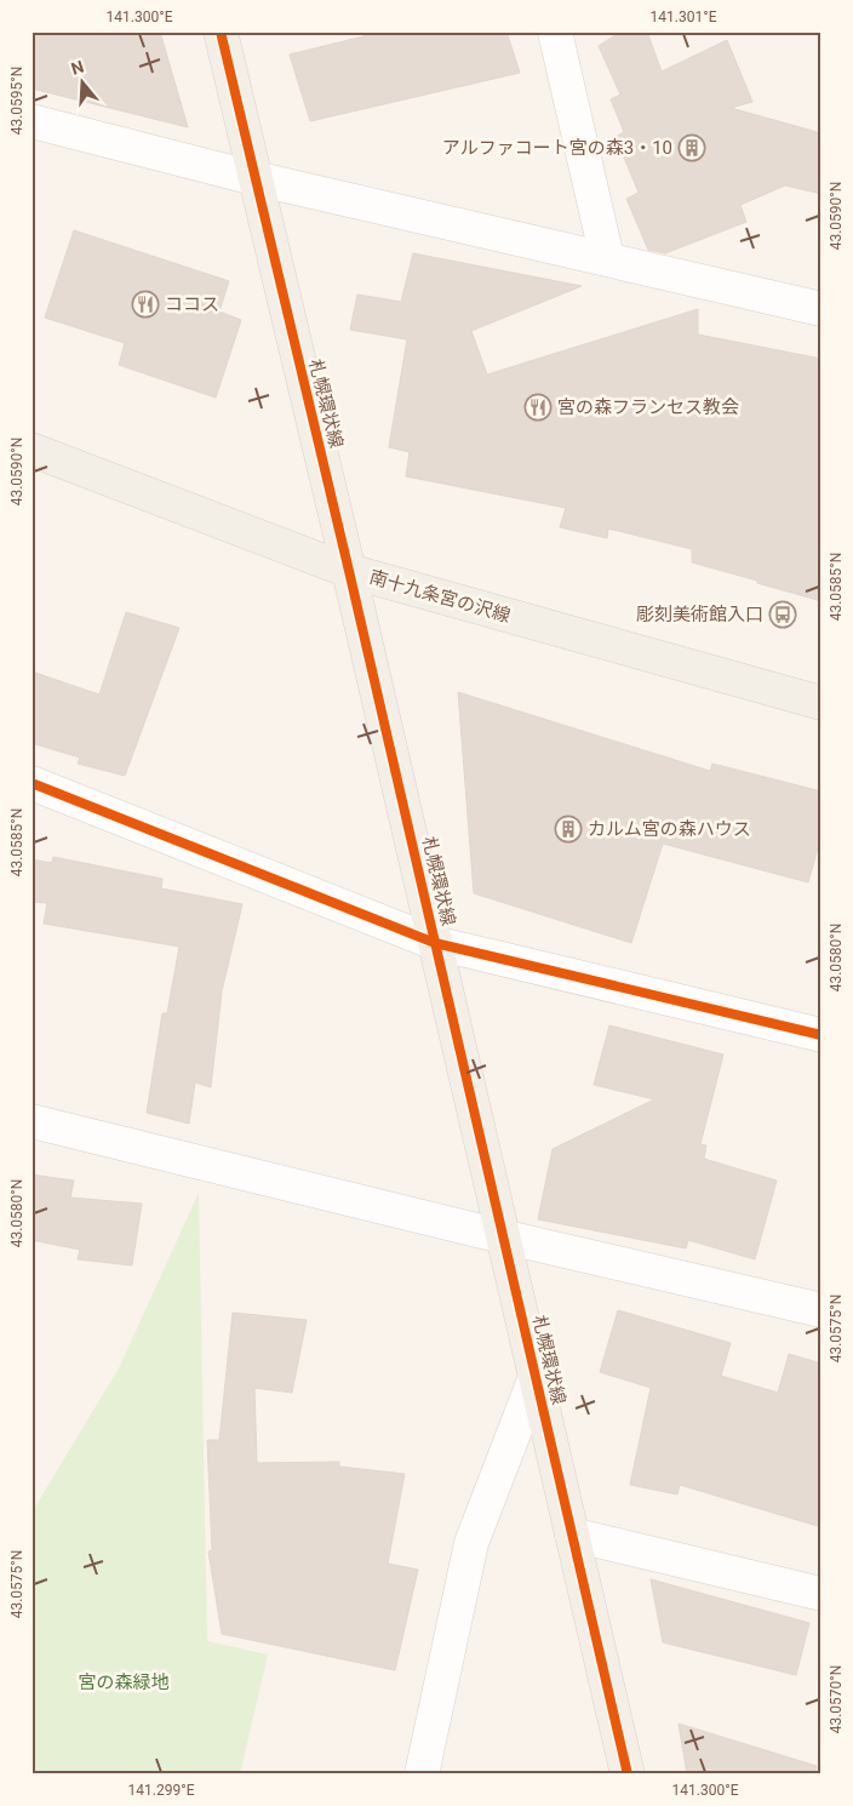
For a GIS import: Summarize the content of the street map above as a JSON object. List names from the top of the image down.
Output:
{
  "streets": {
    "main road": ["札幌環状線", "南十九条宮の沢線"]
  },
  "crossings": [
    ["札幌環状線", "南十九条宮の沢線"]
  ],
  "parks": ["宮の森緑地"],
  "places": {
    "building": ["アルファコート宮の森3・10", "カルム宮の森ハウス"],
    "restaurant": ["ココス", "宮の森フランセス教会"],
    "bus stop": ["彫刻美術館入口"]
  },
  "north": "top",
  "coordinates": [
    "141.300°E",
    "141.301°E",
    "43.0595°N",
    "43.0590°N",
    "43.0585°N",
    "43.0580°N",
    "43.0575°N",
    "43.0570°N",
    "141.299°E"
  ]
}
